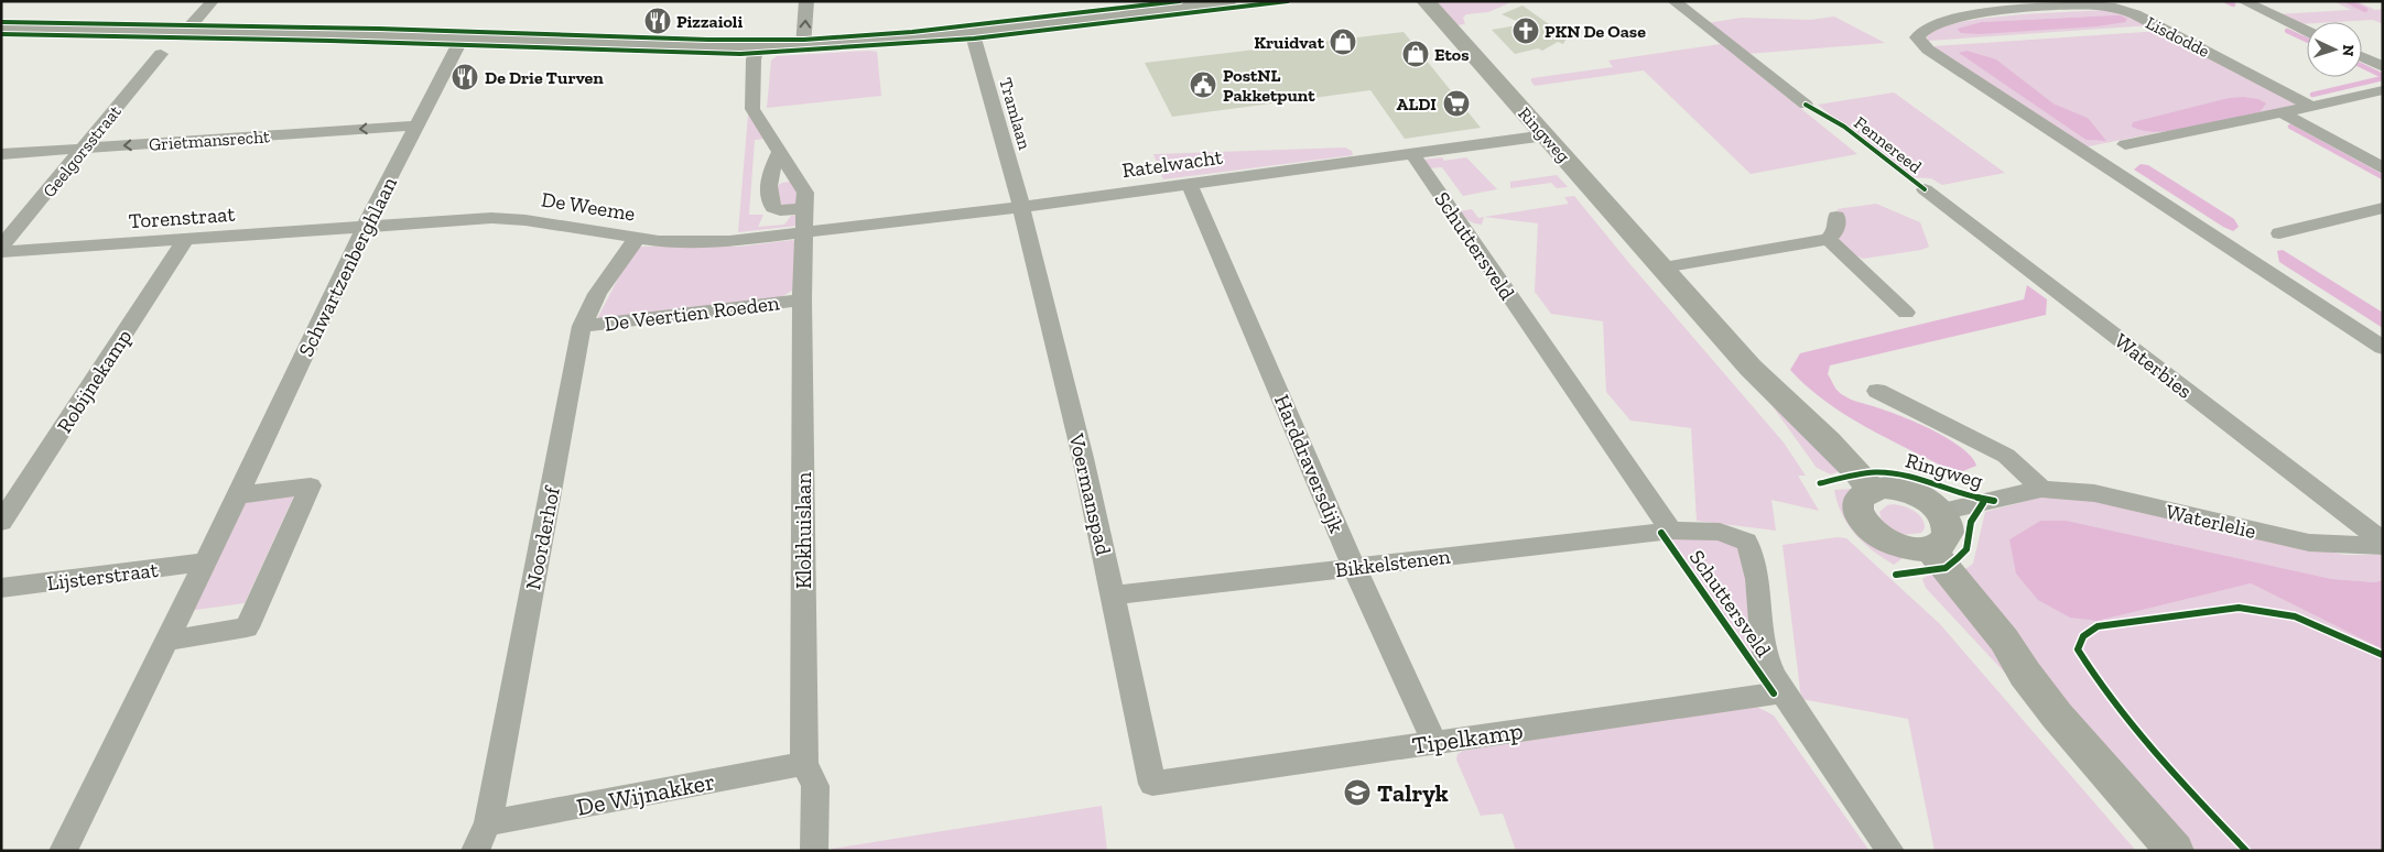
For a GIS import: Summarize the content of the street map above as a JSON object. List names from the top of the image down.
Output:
{
  "streets": {
    "street": [
      "Lisdodde",
      "Tramlaan",
      "Ringweg",
      "Grietmansrecht",
      "Geelgorsstraat",
      "Ratelwacht",
      "De Weeme",
      "Torenstraat",
      "Schuttersveld",
      "Schwartzenberghlaan",
      "De Veertien Roeden",
      "Waterbies",
      "Robijnekamp",
      "Harddraversdijk",
      "Voermanspad",
      "Waterlelie",
      "Klokhuislaan",
      "Noorderhof",
      "Bikkelstenen",
      "Lijsterstraat",
      "Tipelkamp",
      "De Wijnakker"
    ],
    "cycle path": ["Fennereed"]
  },
  "crossings": [
    ["Tramlaan", "Ratelwacht"],
    ["Tramlaan", "Voermanspad"],
    ["Ringweg", "Ratelwacht"],
    ["Ringweg", "Waterlelie"],
    ["Grietmansrecht", "Geelgorsstraat"],
    ["Grietmansrecht", "Schwartzenberghlaan"],
    ["Ratelwacht", "De Weeme"],
    ["Ratelwacht", "Schuttersveld"],
    ["Ratelwacht", "Harddraversdijk"],
    ["Ratelwacht", "Voermanspad"],
    ["Ratelwacht", "Klokhuislaan"],
    ["De Weeme", "Torenstraat"],
    ["De Weeme", "Schwartzenberghlaan"],
    ["De Weeme", "Klokhuislaan"],
    ["De Weeme", "Noorderhof"],
    ["Torenstraat", "Schwartzenberghlaan"],
    ["Torenstraat", "Robijnekamp"],
    ["Schuttersveld", "Bikkelstenen"],
    ["Schuttersveld", "Tipelkamp"],
    ["Schwartzenberghlaan", "Lijsterstraat"],
    ["De Veertien Roeden", "Klokhuislaan"],
    ["De Veertien Roeden", "Noorderhof"],
    ["Harddraversdijk", "Bikkelstenen"],
    ["Harddraversdijk", "Tipelkamp"],
    ["Voermanspad", "Bikkelstenen"],
    ["Voermanspad", "Tipelkamp"],
    ["Klokhuislaan", "De Wijnakker"],
    ["Noorderhof", "De Wijnakker"]
  ],
  "places": {
    "restaurant": ["Pizzaioli", "De Drie Turven"],
    "church": ["PKN De Oase"],
    "shop": ["Kruidvat", "Etos"],
    "public building": ["PostNL Pakketpunt"],
    "supermarket": ["ALDI"],
    "school or university": ["Talryk"]
  },
  "north": "right"
}
